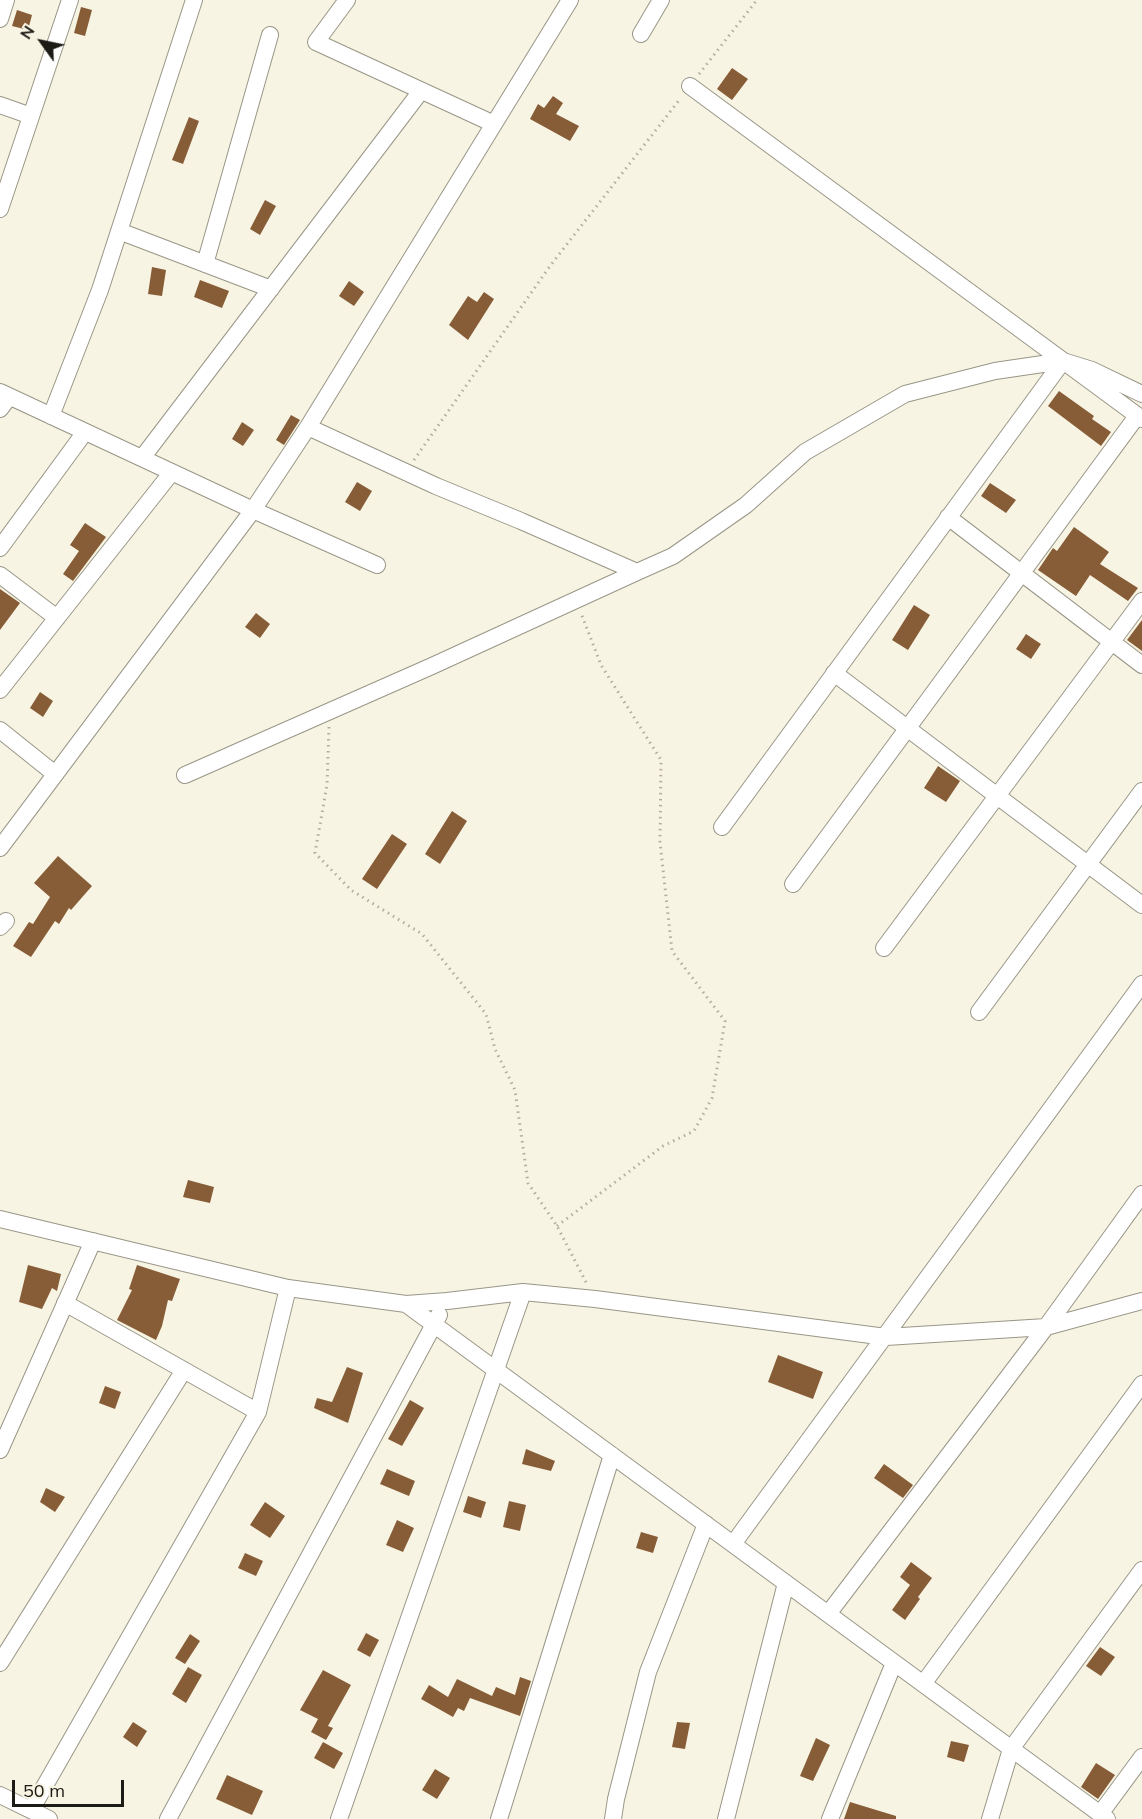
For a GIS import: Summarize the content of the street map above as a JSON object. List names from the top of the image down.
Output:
{
  "scale_bar": "50 m",
  "north": "top left"
}
